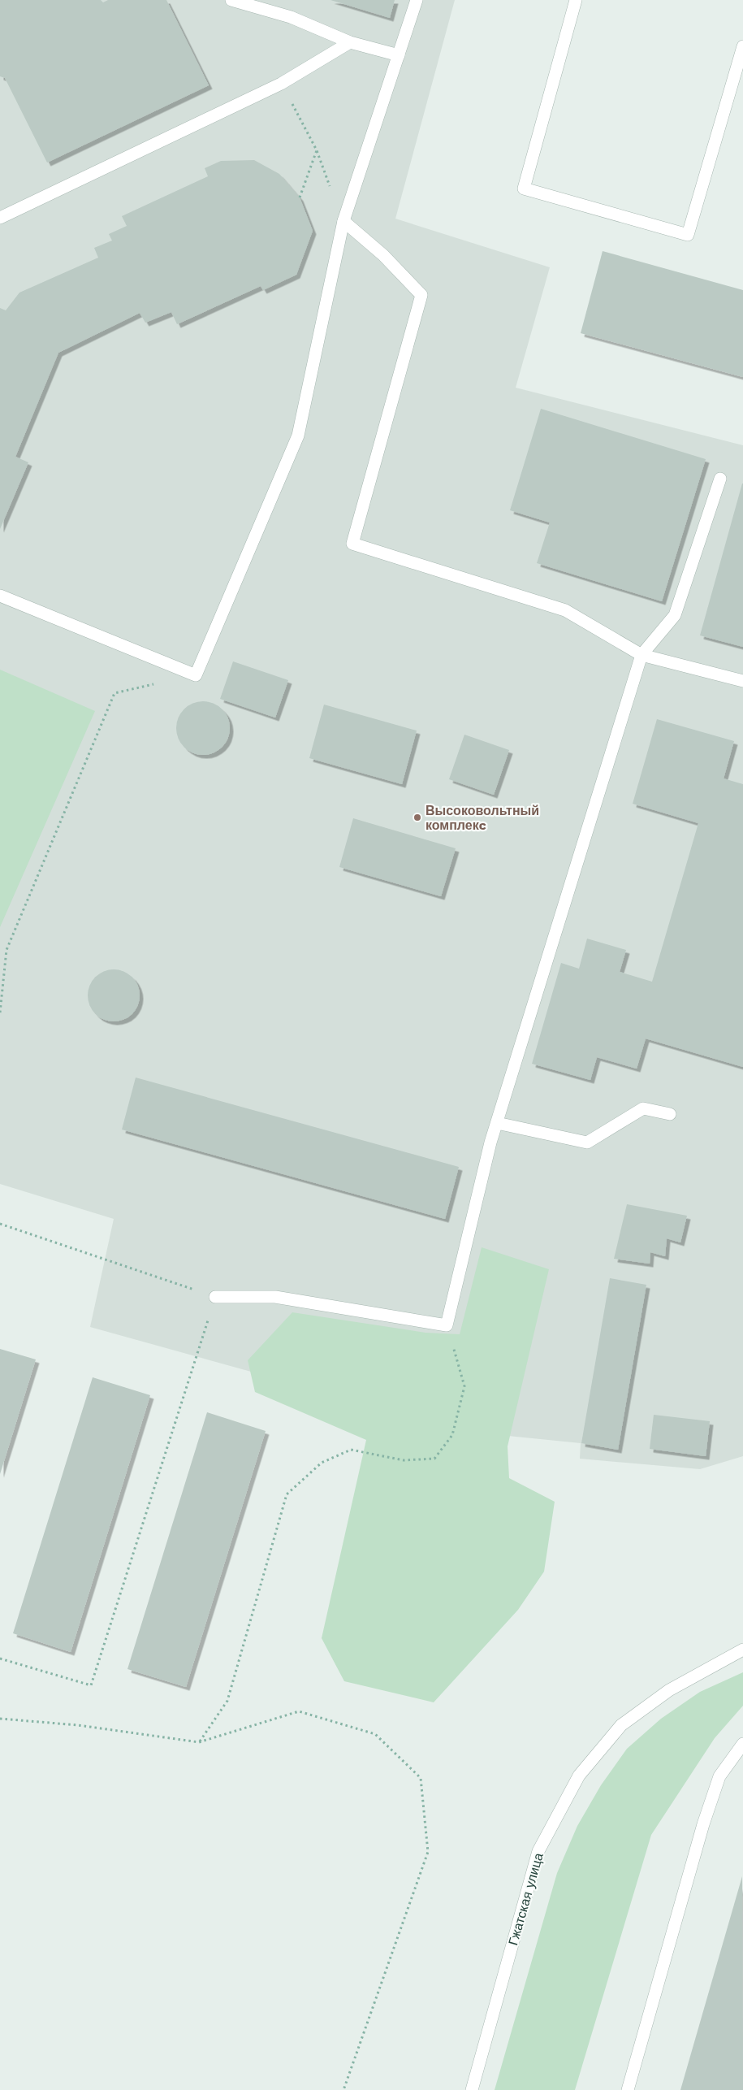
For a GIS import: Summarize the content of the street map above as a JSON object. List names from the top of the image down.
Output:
{
  "streets": {
    "street": ["Гжатская улица"]
  },
  "places": ["Высоковольтный комплекc"]
}
